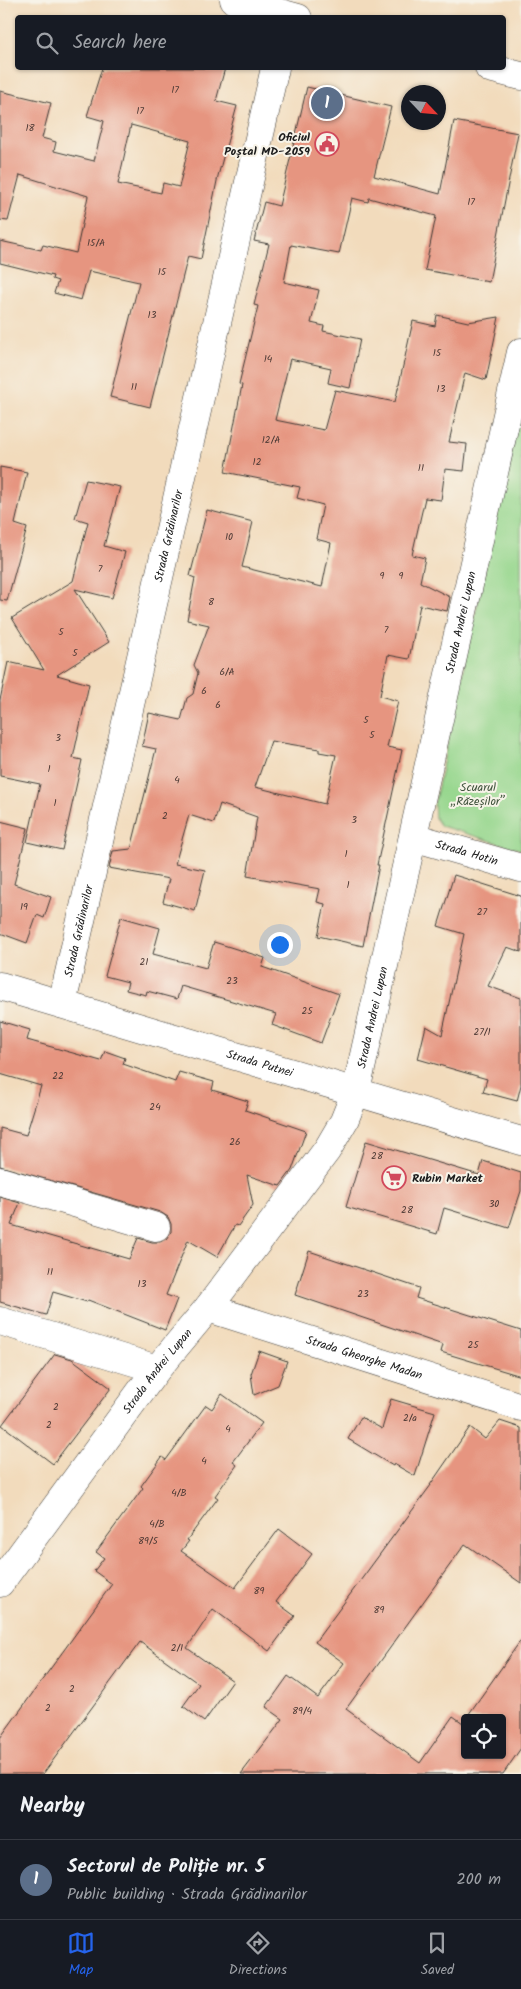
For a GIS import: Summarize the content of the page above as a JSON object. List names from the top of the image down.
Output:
{
  "streets": {
    "street": [
      "Strada Grădinarilor",
      "Strada Andrei Lupan",
      "Strada Hotin",
      "Strada Putnei",
      "Strada Gheorghe Madan"
    ]
  },
  "crossings": [
    ["Strada Grădinarilor", "Strada Putnei"],
    ["Strada Andrei Lupan", "Strada Hotin"],
    ["Strada Andrei Lupan", "Strada Putnei"],
    ["Strada Andrei Lupan", "Strada Gheorghe Madan"]
  ],
  "parks": ["Scuarul „Răzeșilor”"],
  "places": {
    "public building": ["Oficiul Poștal MD-2059"],
    "supermarket": ["Rubin Market"]
  },
  "house_numbers": [
    "17",
    "17",
    "18",
    "17",
    "15/A",
    "15",
    "13",
    "15",
    "14",
    "11",
    "13",
    "12/A",
    "12",
    "11",
    "10",
    "7",
    "9",
    "9",
    "8",
    "7",
    "5",
    "5",
    "6/A",
    "6",
    "6",
    "5",
    "5",
    "3",
    "1",
    "4",
    "1",
    "2",
    "3",
    "1",
    "1",
    "19",
    "27",
    "21",
    "23",
    "25",
    "27/1",
    "22",
    "24",
    "26",
    "28",
    "30",
    "28",
    "11",
    "13",
    "23",
    "25",
    "2",
    "2/a",
    "2",
    "4",
    "4",
    "4/B",
    "4/B",
    "89/5",
    "89",
    "89",
    "2/1",
    "2",
    "2",
    "89/4"
  ],
  "north": "bottom right",
  "page": {
    "search": "Search here",
    "pins": "1",
    "heading": "Nearby",
    "list": [
      {
        "mark": "1",
        "name": "Sectorul de Poliție nr. 5",
        "note": "Public building · Strada Grădinarilor",
        "value": "200 m"
      }
    ],
    "nav": ["Map", "Directions", "Saved"]
  }
}
